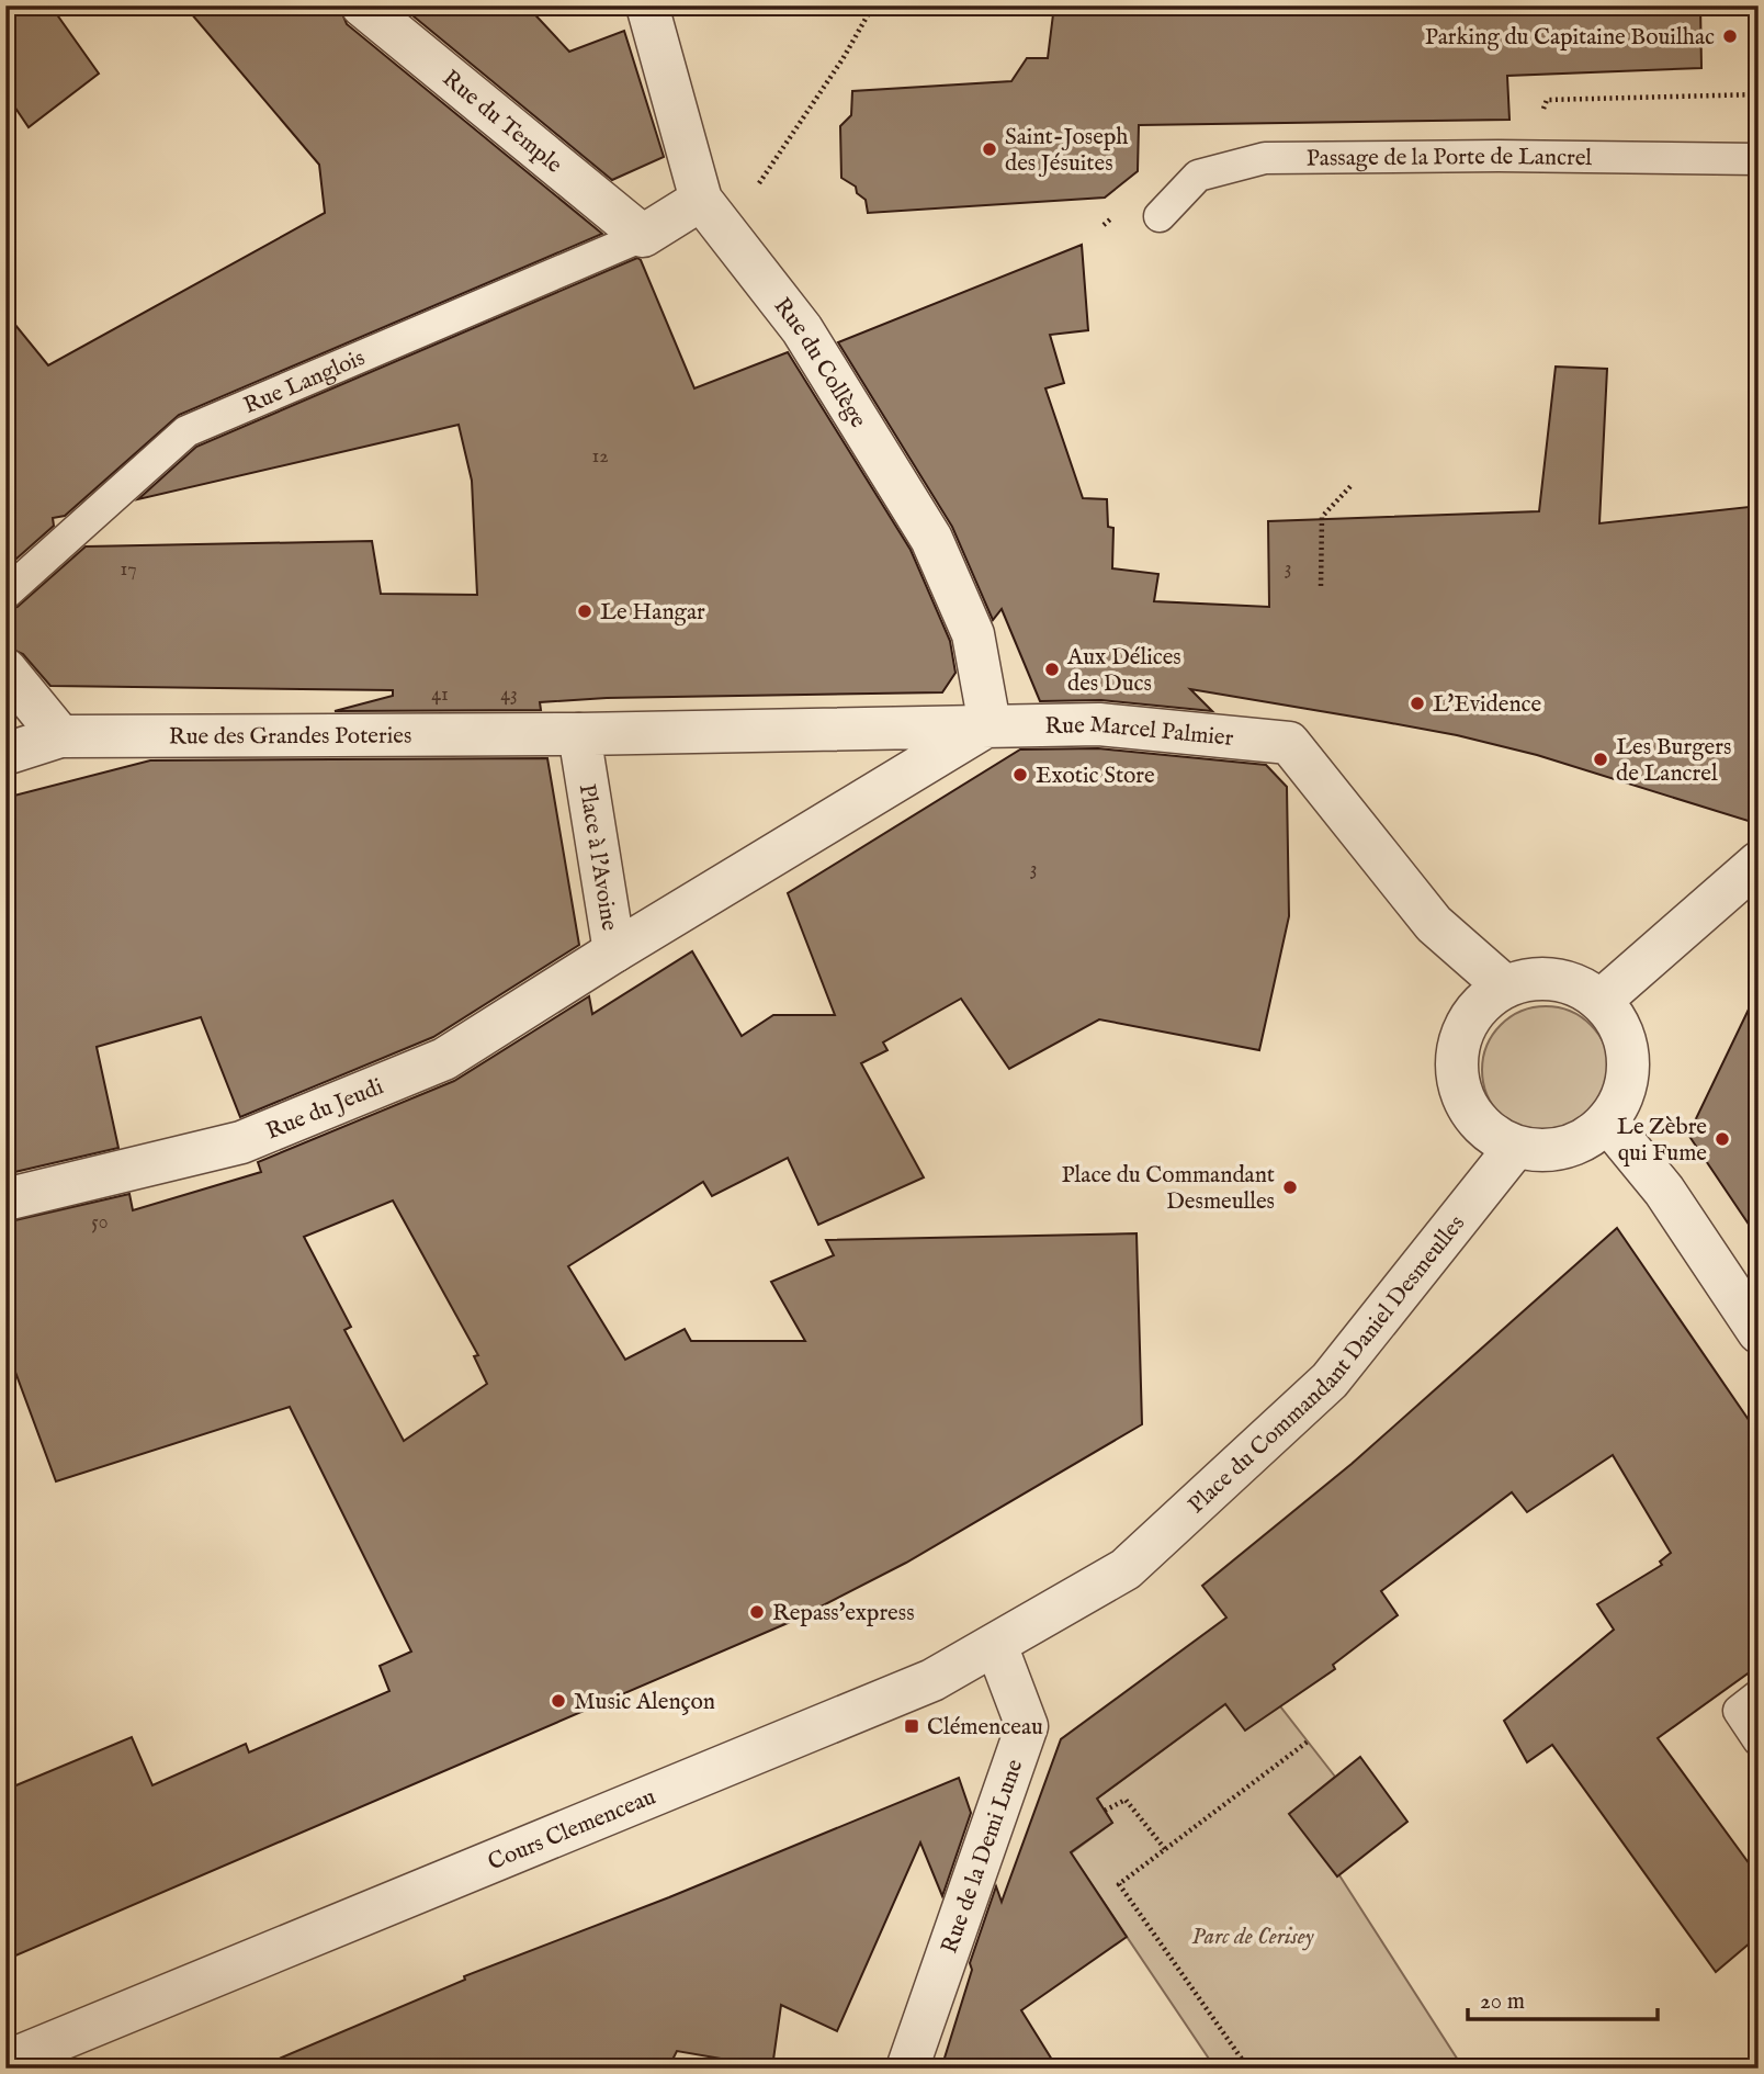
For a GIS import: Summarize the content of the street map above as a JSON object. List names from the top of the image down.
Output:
{
  "streets": {
    "street": [
      "Rue du Temple",
      "Rue du Collège",
      "Rue Marcel Palmier",
      "Rue des Grandes Poteries",
      "Place à l'Avoine",
      "Rue du Jeudi",
      "Place du Commandant Daniel Desmeulles",
      "Cours Clemenceau",
      "Rue de la Demi Lune"
    ],
    "lane": ["Passage de la Porte de Lancrel", "Rue Langlois"]
  },
  "crossings": [
    ["Rue du Temple", "Rue Langlois"],
    ["Rue du Collège", "Rue Marcel Palmier"],
    ["Rue du Collège", "Place à l'Avoine"],
    ["Rue Marcel Palmier", "Place à l'Avoine"],
    ["Rue Marcel Palmier", "Place du Commandant Daniel Desmeulles"],
    ["Rue des Grandes Poteries", "Place à l'Avoine"],
    ["Place à l'Avoine", "Rue du Jeudi"],
    ["Place du Commandant Daniel Desmeulles", "Cours Clemenceau"],
    ["Cours Clemenceau", "Rue de la Demi Lune"]
  ],
  "parks": ["Parc de Cerisey"],
  "places": {
    "other": [
      "Parking du Capitaine Bouilhac",
      "Saint-Joseph des Jésuites",
      "Le Hangar",
      "Aux Délices des Ducs",
      "L'Evidence",
      "Les Burgers de Lancrel",
      "Exotic Store",
      "Le Zèbre qui Fume",
      "Place du Commandant Desmeulles",
      "Repass'express",
      "Music Alençon"
    ],
    "transit": ["Clémenceau"]
  },
  "house_numbers": [
    "12",
    "3",
    "17",
    "41",
    "43",
    "3",
    "50"
  ],
  "scale_bar": "20 m"
}
